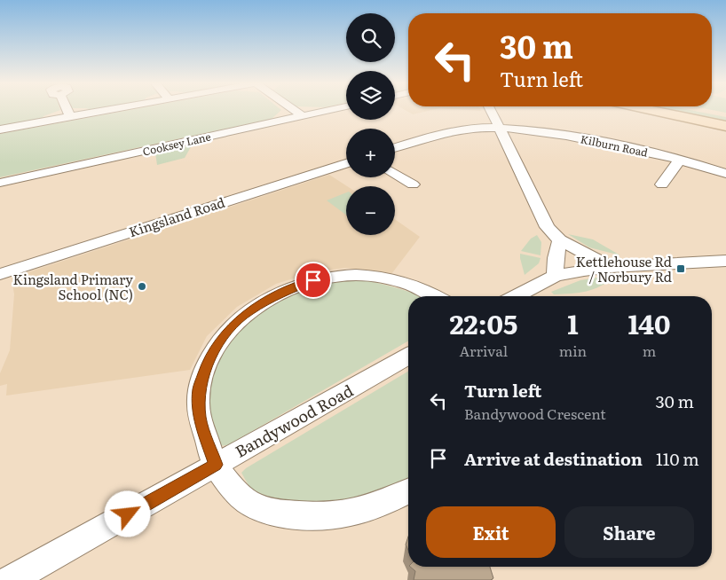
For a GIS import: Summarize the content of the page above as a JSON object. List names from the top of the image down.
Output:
{
  "streets": {
    "street": [
      "Cooksey Lane",
      "Kilburn Road",
      "Kingsland Road",
      "Bandywood Road"
    ]
  },
  "places": {
    "transit": ["Kettlehouse Rd / Norbury Rd"],
    "other": ["Kingsland Primary School (NC)"]
  },
  "page": {
    "map_buttons": ["+", "−"],
    "turn": ["30 m", "Turn left"],
    "eta": [
      "22:05",
      "Arrival",
      "1",
      "min",
      "140",
      "m"
    ],
    "list": [
      {
        "name": "Turn left",
        "note": "Bandywood Crescent",
        "value": "30 m"
      },
      {
        "name": "Arrive at destination",
        "value": "110 m"
      }
    ],
    "buttons": ["Exit", "Share"]
  }
}
